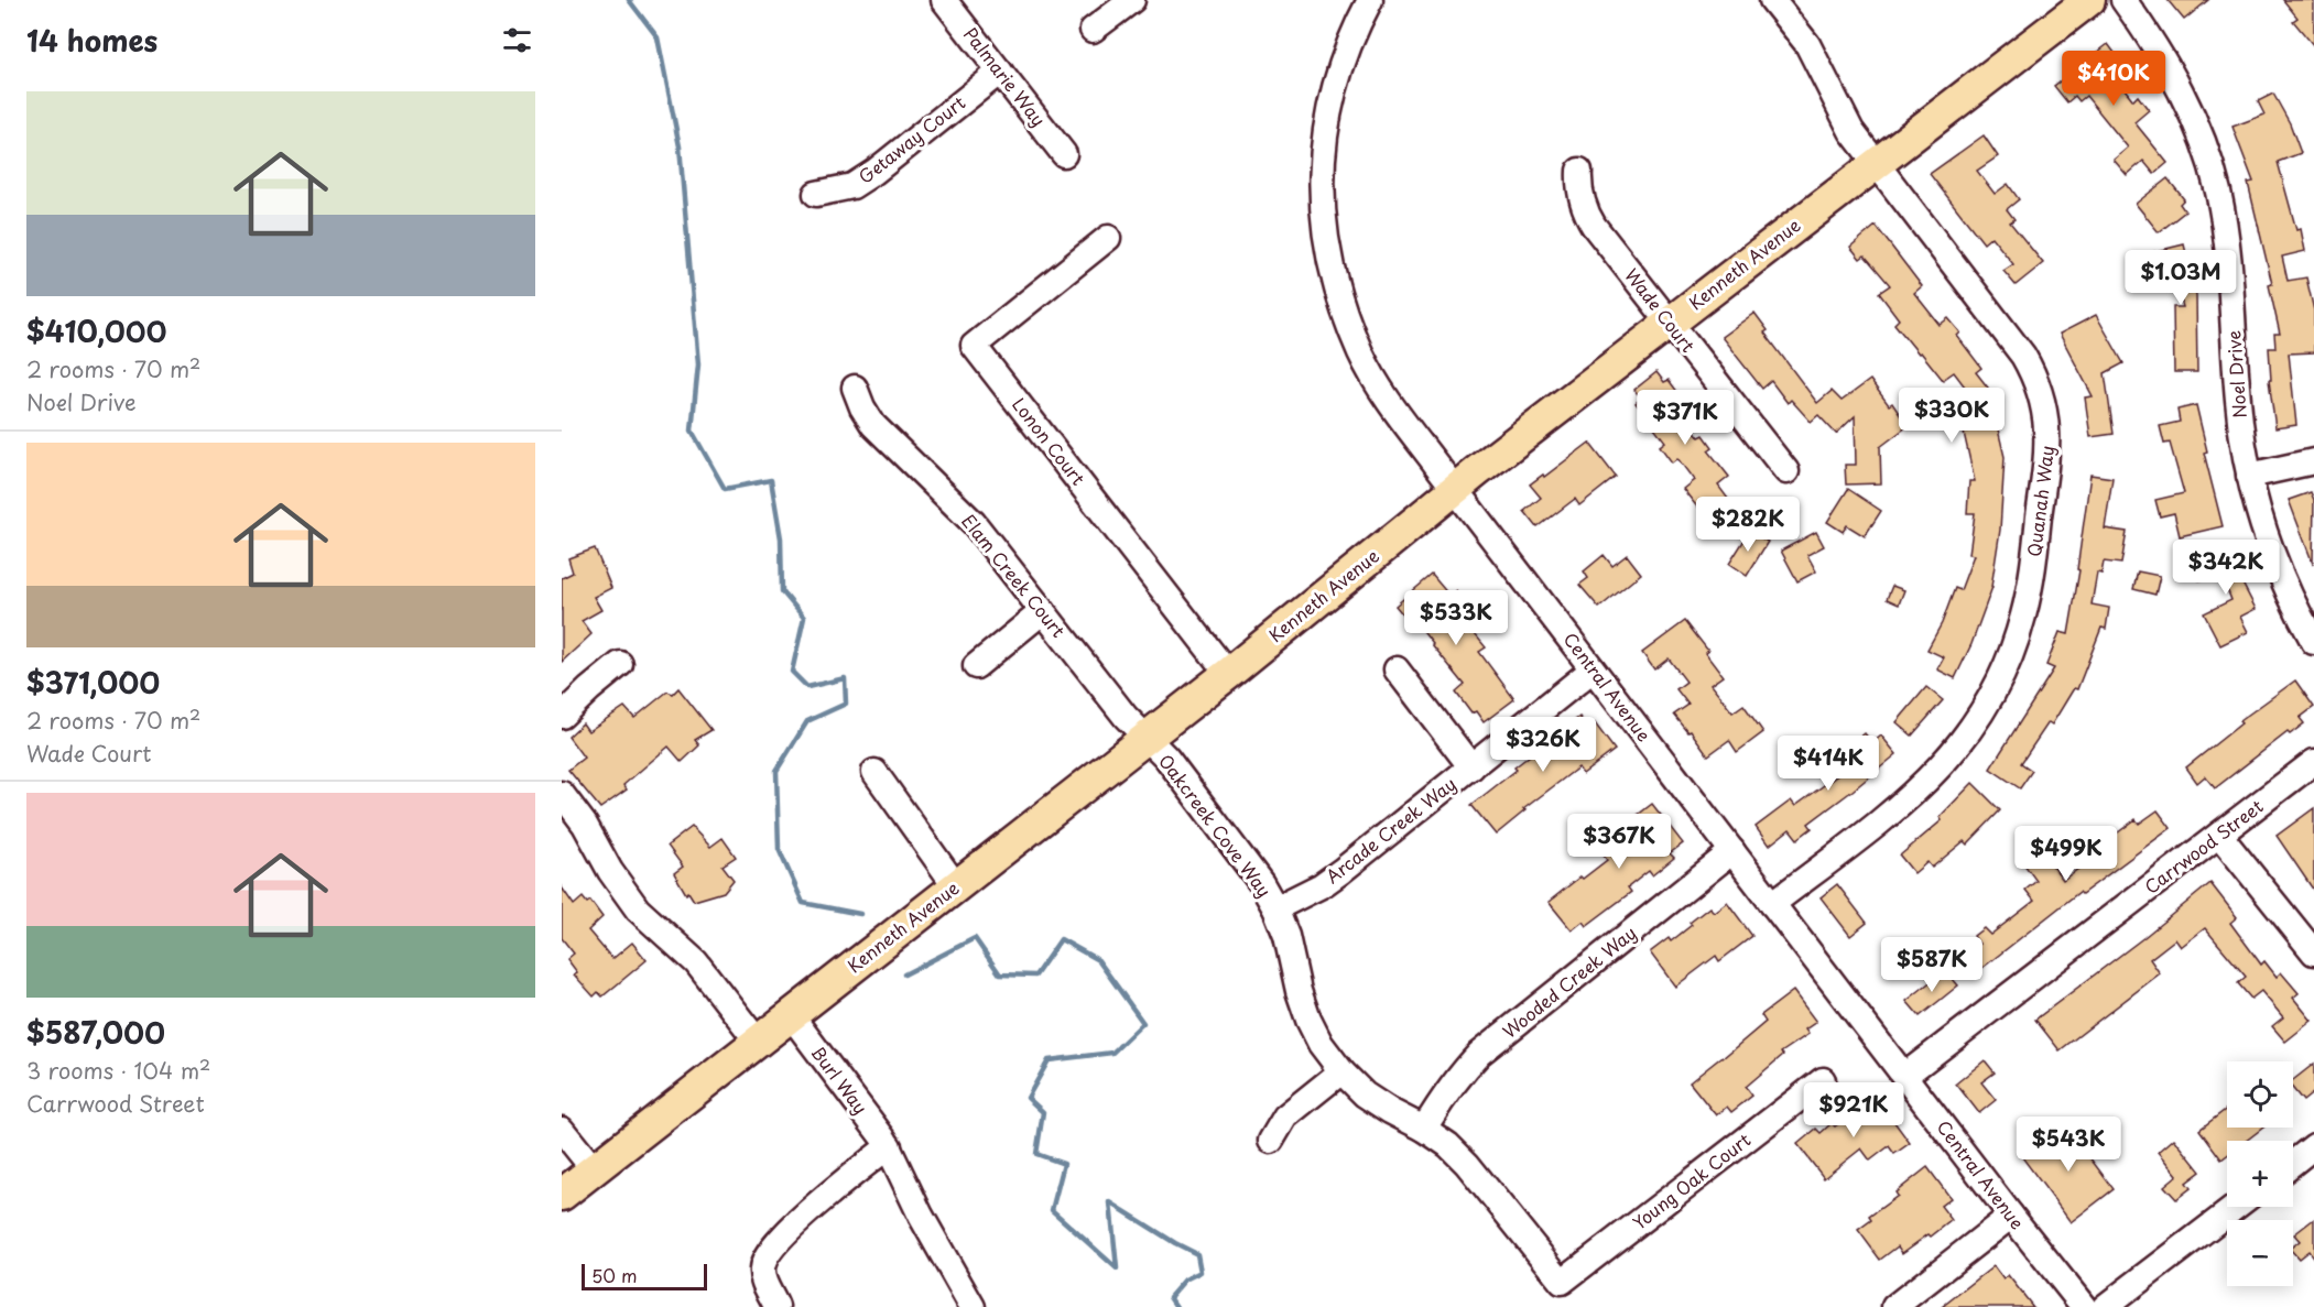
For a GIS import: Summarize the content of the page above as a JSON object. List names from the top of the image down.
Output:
{
  "streets": {
    "main road": ["Kenneth Avenue"],
    "street": [
      "Palmarie Way",
      "Getaway Court",
      "Wade Court",
      "Noel Drive",
      "Lonon Court",
      "Quanah Way",
      "Elam Creek Court",
      "Central Avenue",
      "Oakcreek Cove Way",
      "Arcade Creek Way",
      "Carrwood Street",
      "Wooded Creek Way",
      "Burl Way",
      "Young Oak Court"
    ]
  },
  "crossings": [
    ["Palmarie Way", "Getaway Court"],
    ["Kenneth Avenue", "Wade Court"],
    ["Kenneth Avenue", "Lonon Court"],
    ["Kenneth Avenue", "Quanah Way"],
    ["Kenneth Avenue", "Elam Creek Court"],
    ["Kenneth Avenue", "Central Avenue"],
    ["Kenneth Avenue", "Oakcreek Cove Way"],
    ["Kenneth Avenue", "Burl Way"],
    ["Quanah Way", "Central Avenue"],
    ["Elam Creek Court", "Oakcreek Cove Way"],
    ["Central Avenue", "Arcade Creek Way"],
    ["Central Avenue", "Carrwood Street"],
    ["Central Avenue", "Wooded Creek Way"],
    ["Oakcreek Cove Way", "Arcade Creek Way"],
    ["Oakcreek Cove Way", "Wooded Creek Way"],
    ["Oakcreek Cove Way", "Young Oak Court"]
  ],
  "scale_bar": "50 m",
  "page": {
    "heading": "14 homes",
    "price": [
      "$410K",
      "$1.03M",
      "$330K",
      "$371K",
      "$282K",
      "$342K",
      "$533K",
      "$326K",
      "$414K",
      "$367K",
      "$499K",
      "$587K",
      "$921K",
      "$543K"
    ],
    "list": [
      {
        "name": "$410,000",
        "note": "2 rooms · 70 m² · Noel Drive"
      },
      {
        "name": "$371,000",
        "note": "2 rooms · 70 m² · Wade Court"
      },
      {
        "name": "$587,000",
        "note": "3 rooms · 104 m² · Carrwood Street"
      }
    ],
    "map_buttons": ["+", "−"],
    "scale": "50 m"
  }
}
